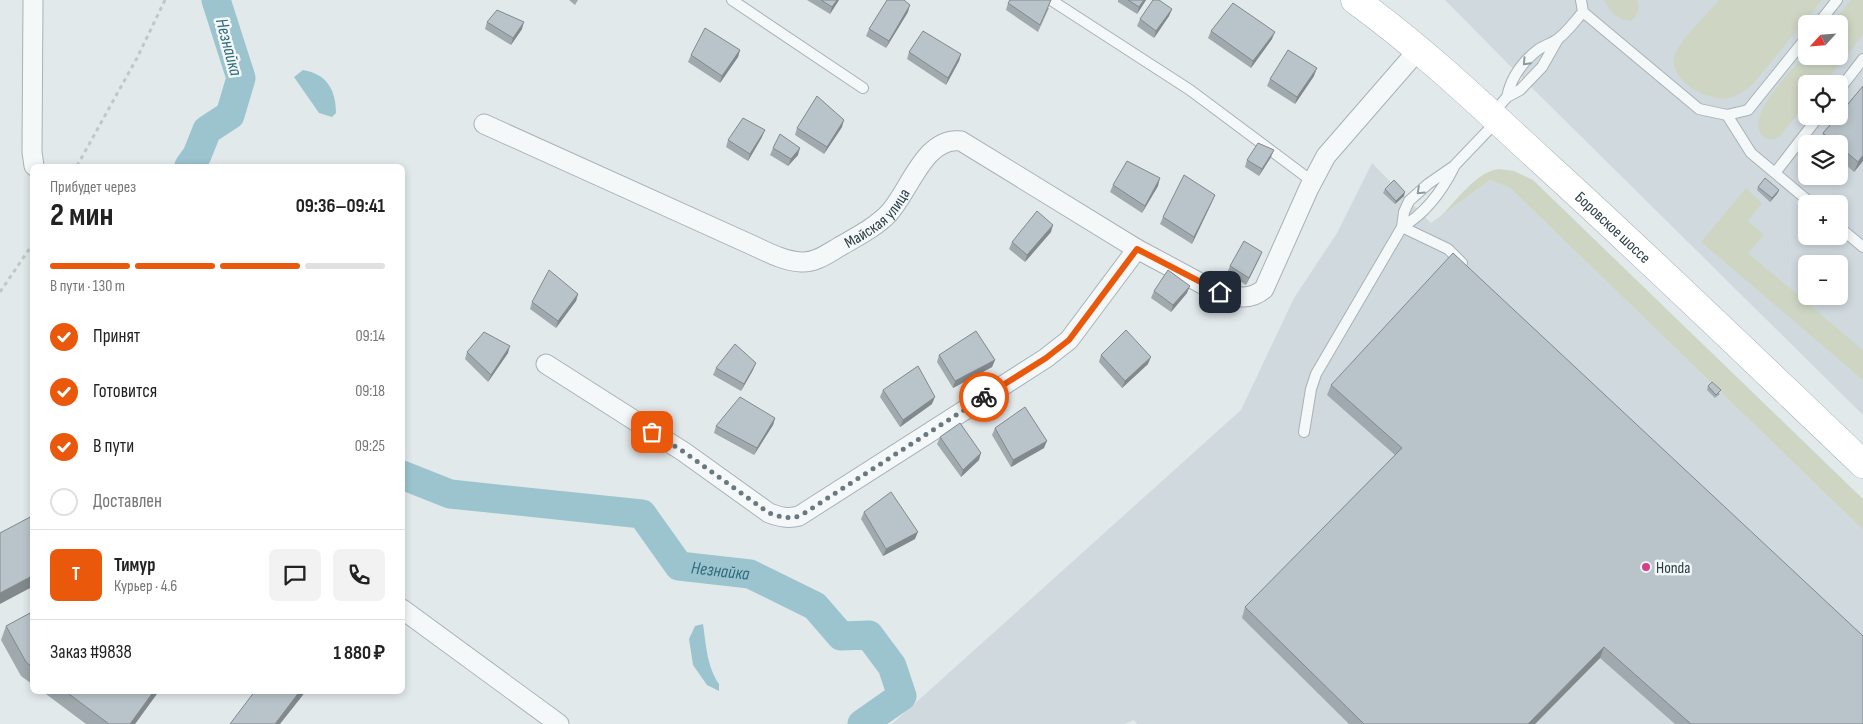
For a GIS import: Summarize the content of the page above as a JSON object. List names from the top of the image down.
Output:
{
  "streets": {
    "main road": ["Боровское шоссе"],
    "street": ["Майская улица"]
  },
  "water": ["Незнайка"],
  "places": ["Honda"],
  "north": "bottom left",
  "page": {
    "map_buttons": ["+", "−"],
    "heading": ["2 мин", "Прибудет через", "09:36–09:41"],
    "panel": [
      "Тимур",
      "Курьер · 4.6",
      "Заказ #9838",
      "1 880 ₽"
    ],
    "bar": "В пути · 130 m",
    "list": [
      ["Принят", "09:14"],
      ["Готовится", "09:18"],
      ["В пути", "09:25"],
      "Доставлен"
    ],
    "round": "Т"
  }
}
